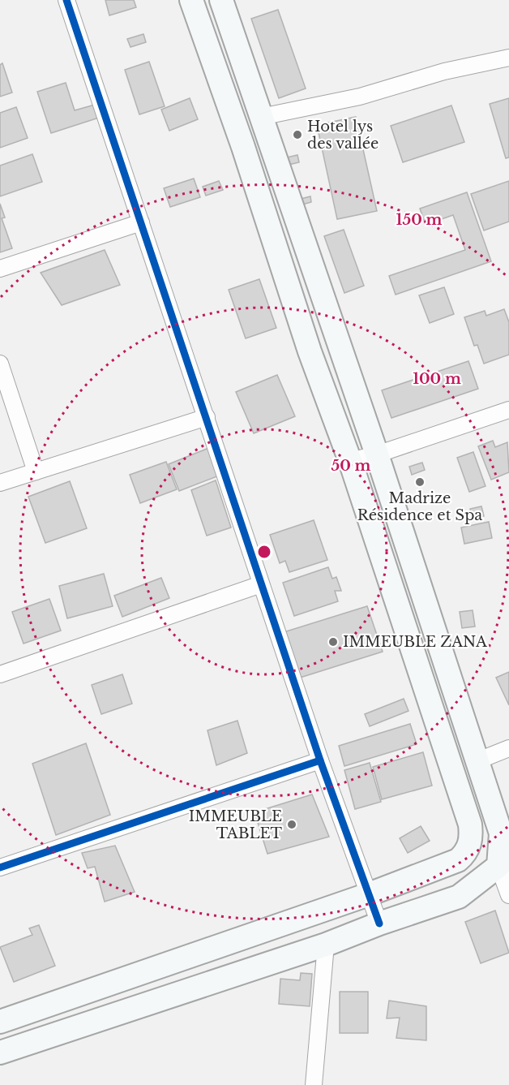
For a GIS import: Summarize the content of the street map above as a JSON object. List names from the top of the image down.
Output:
{
  "places": [
    "Hotel lys des vallée",
    "Madrize Résidence et Spa",
    "IMMEUBLE ZANA",
    "IMMEUBLE TABLET"
  ],
  "rings": ["150 m", "100 m", "50 m"]
}
